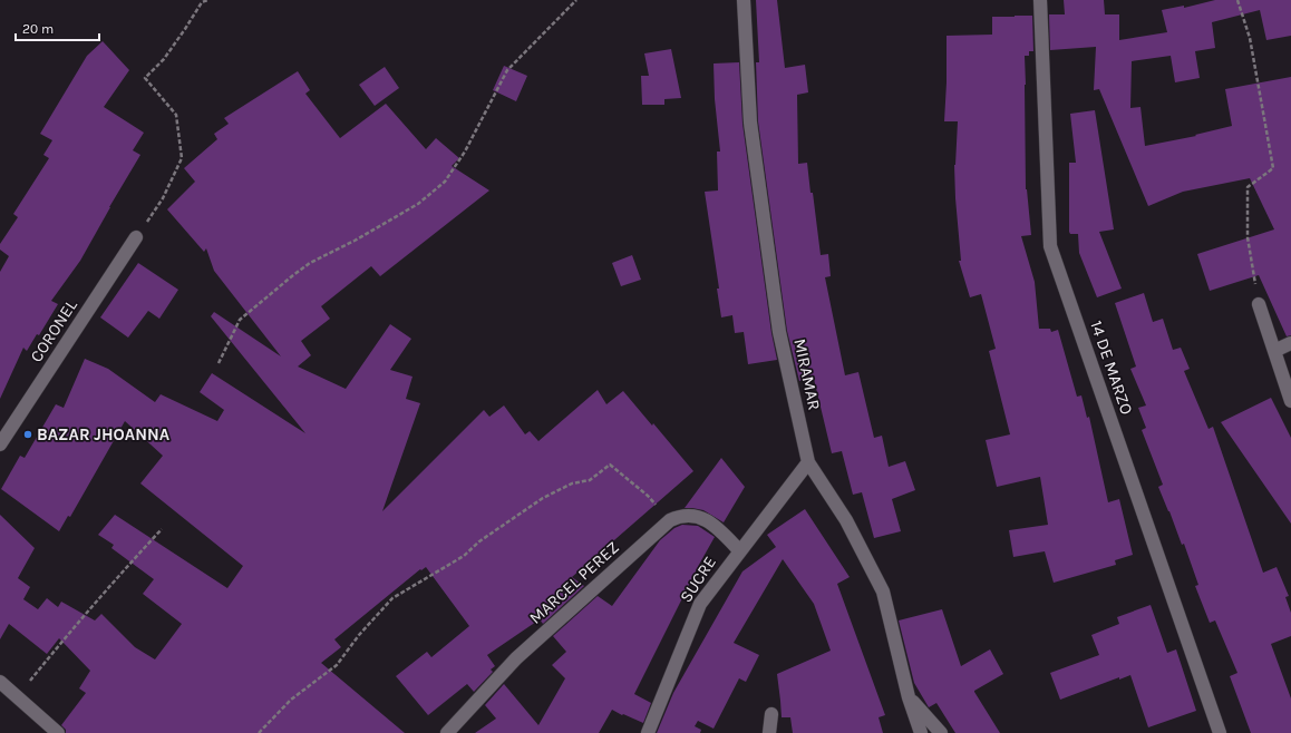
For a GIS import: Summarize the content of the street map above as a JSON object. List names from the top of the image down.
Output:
{
  "streets": {
    "street": [
      "CORONEL",
      "14 DE MARZO",
      "MIRAMAR",
      "SUCRE",
      "MARCEL PEREZ"
    ]
  },
  "crossings": [
    ["MIRAMAR", "SUCRE"],
    ["SUCRE", "MARCEL PEREZ"]
  ],
  "places": ["BAZAR JHOANNA"],
  "scale_bar": "20 m"
}
